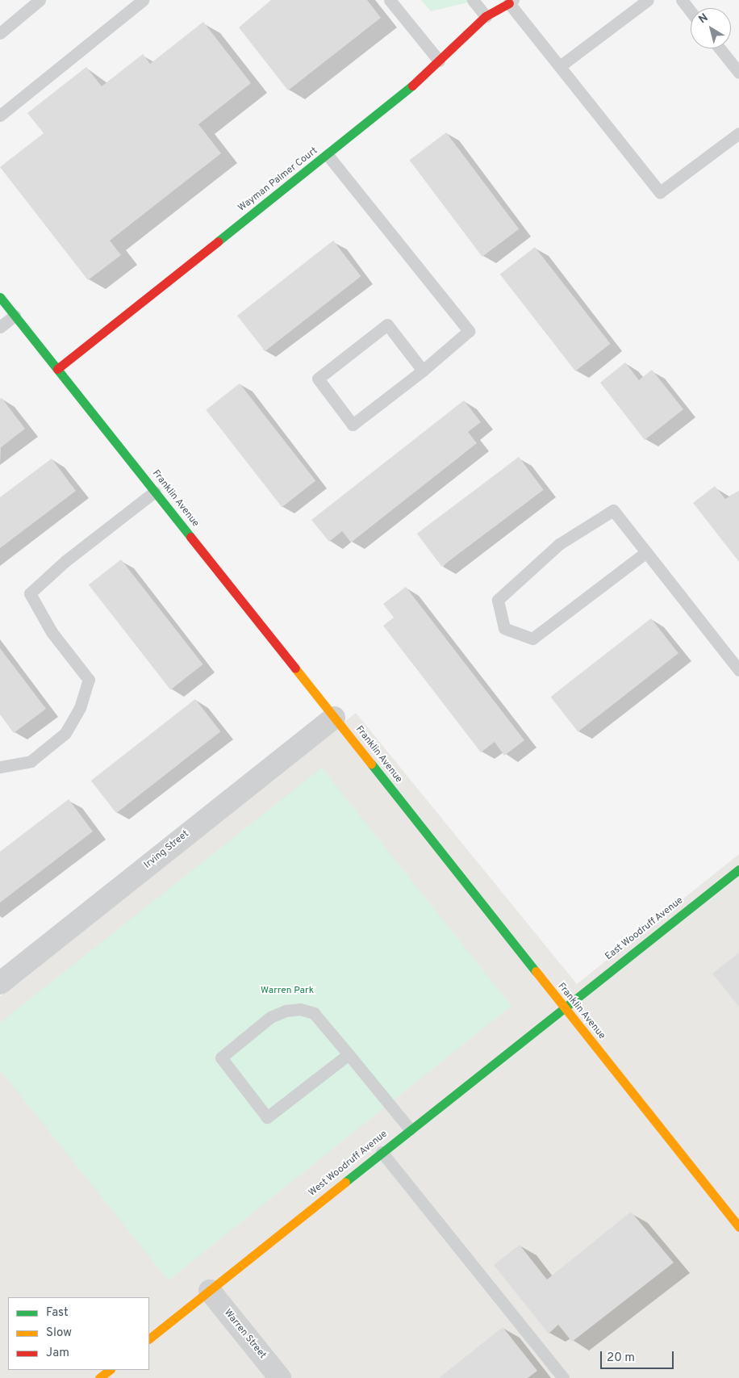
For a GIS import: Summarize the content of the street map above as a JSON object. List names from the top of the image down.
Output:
{
  "streets": {
    "street": [
      "Wayman Palmer Court",
      "Franklin Avenue",
      "Irving Street",
      "East Woodruff Avenue",
      "West Woodruff Avenue",
      "Warren Street"
    ]
  },
  "crossings": [
    ["Wayman Palmer Court", "Franklin Avenue"],
    ["Franklin Avenue", "Irving Street"],
    ["Franklin Avenue", "East Woodruff Avenue"],
    ["Franklin Avenue", "West Woodruff Avenue"],
    ["East Woodruff Avenue", "West Woodruff Avenue"],
    ["West Woodruff Avenue", "Warren Street"]
  ],
  "parks": ["Warren Park"],
  "legend": ["Fast", "Slow", "Jam"],
  "scale_bar": "20 m",
  "north": "top left"
}
